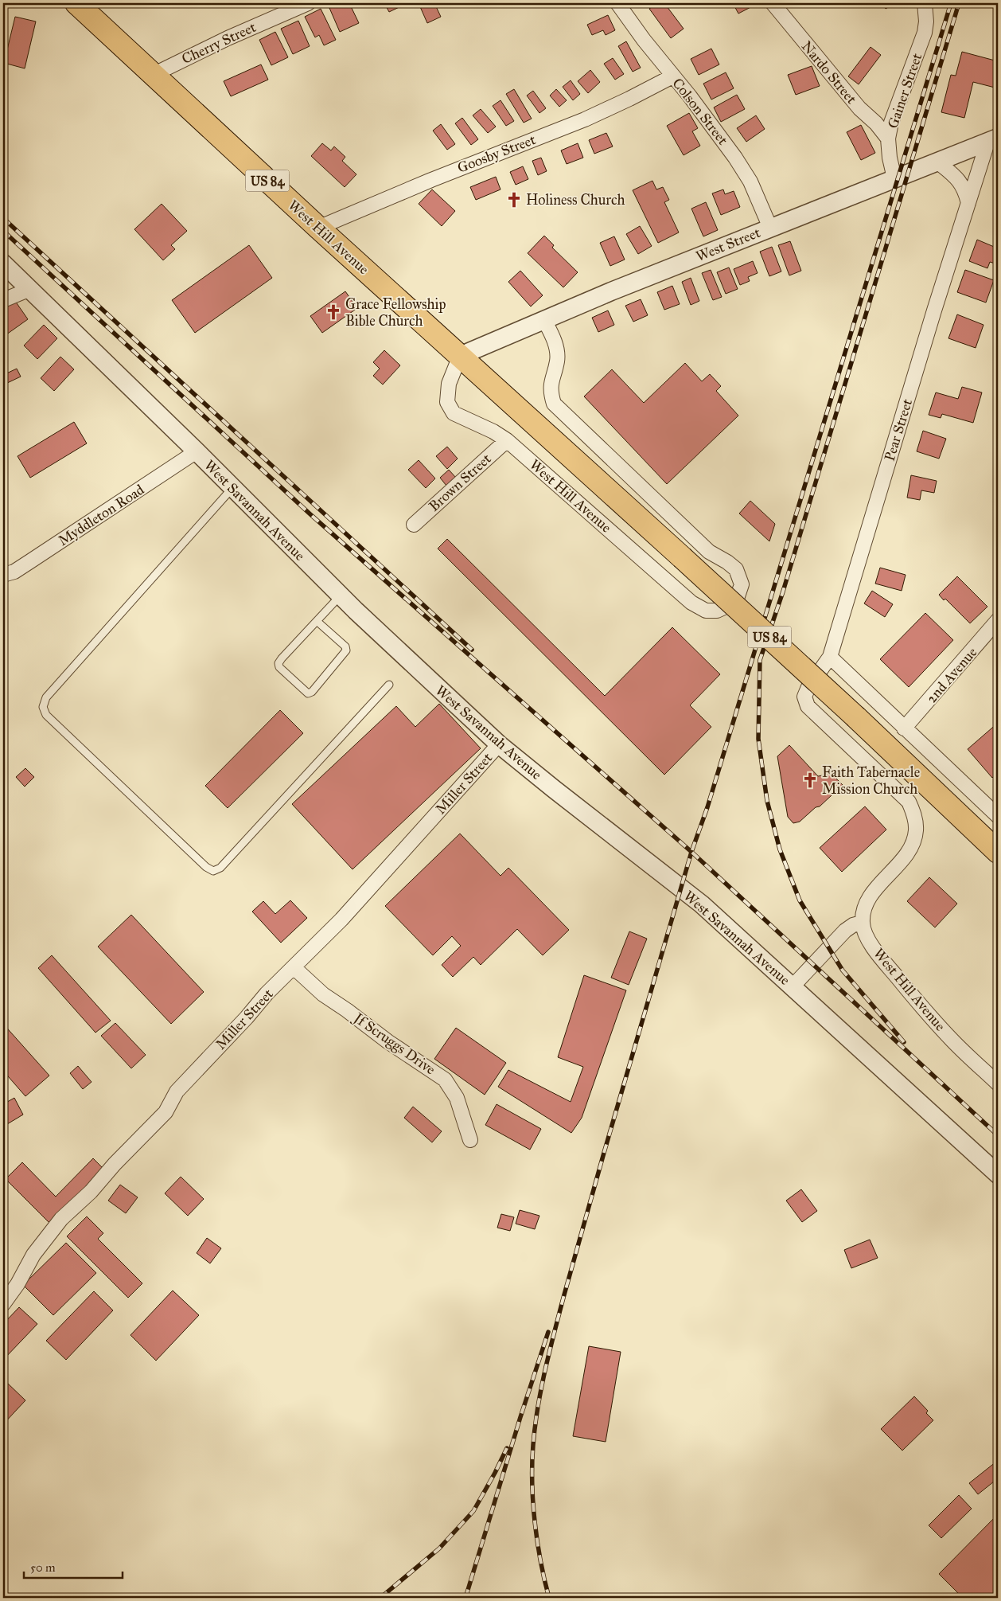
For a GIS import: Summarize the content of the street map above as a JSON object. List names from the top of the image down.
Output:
{
  "streets": {
    "highway": ["US 84", "West Hill Avenue"],
    "street": [
      "Cherry Street",
      "Nardo Street",
      "Gainer Street",
      "Colson Street",
      "Goosby Street",
      "West Street",
      "Pear Street",
      "Brown Street",
      "West Savannah Avenue",
      "Myddleton Road",
      "2nd Avenue",
      "Miller Street",
      "Jf Scruggs Drive"
    ]
  },
  "crossings": [
    ["Cherry Street", "West Hill Avenue"],
    ["Nardo Street", "Gainer Street"],
    ["Gainer Street", "West Street"],
    ["Colson Street", "Goosby Street"],
    ["Colson Street", "West Street"],
    ["Goosby Street", "West Hill Avenue"],
    ["West Hill Avenue", "West Street"],
    ["West Hill Avenue", "Brown Street"],
    ["West Street", "Pear Street"],
    ["West Savannah Avenue", "Myddleton Road"],
    ["West Savannah Avenue", "Miller Street"],
    ["Miller Street", "Jf Scruggs Drive"]
  ],
  "places": {
    "church": ["Holiness Church", "Grace Fellowship Bible Church", "Faith Tabernacle Mission Church"]
  },
  "scale_bar": "50 m"
}
